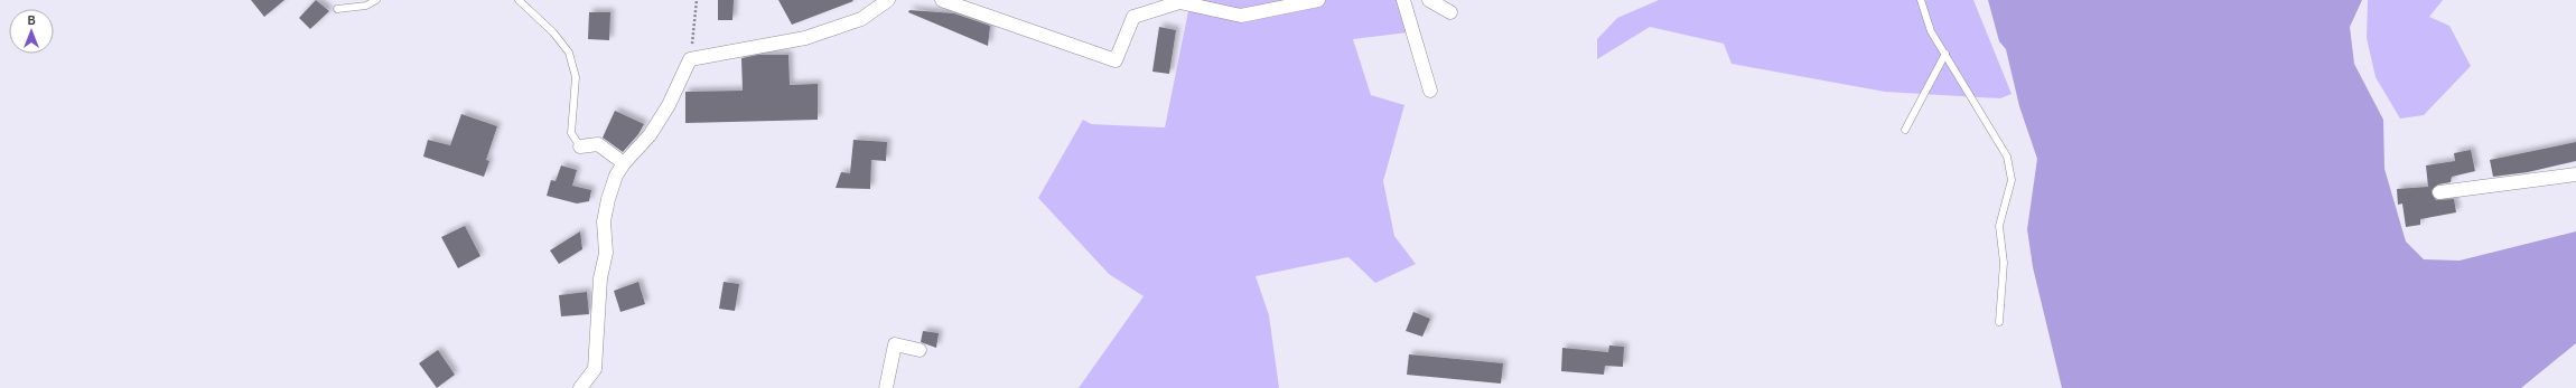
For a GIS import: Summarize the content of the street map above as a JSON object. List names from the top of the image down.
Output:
{
  "north": "top"
}
